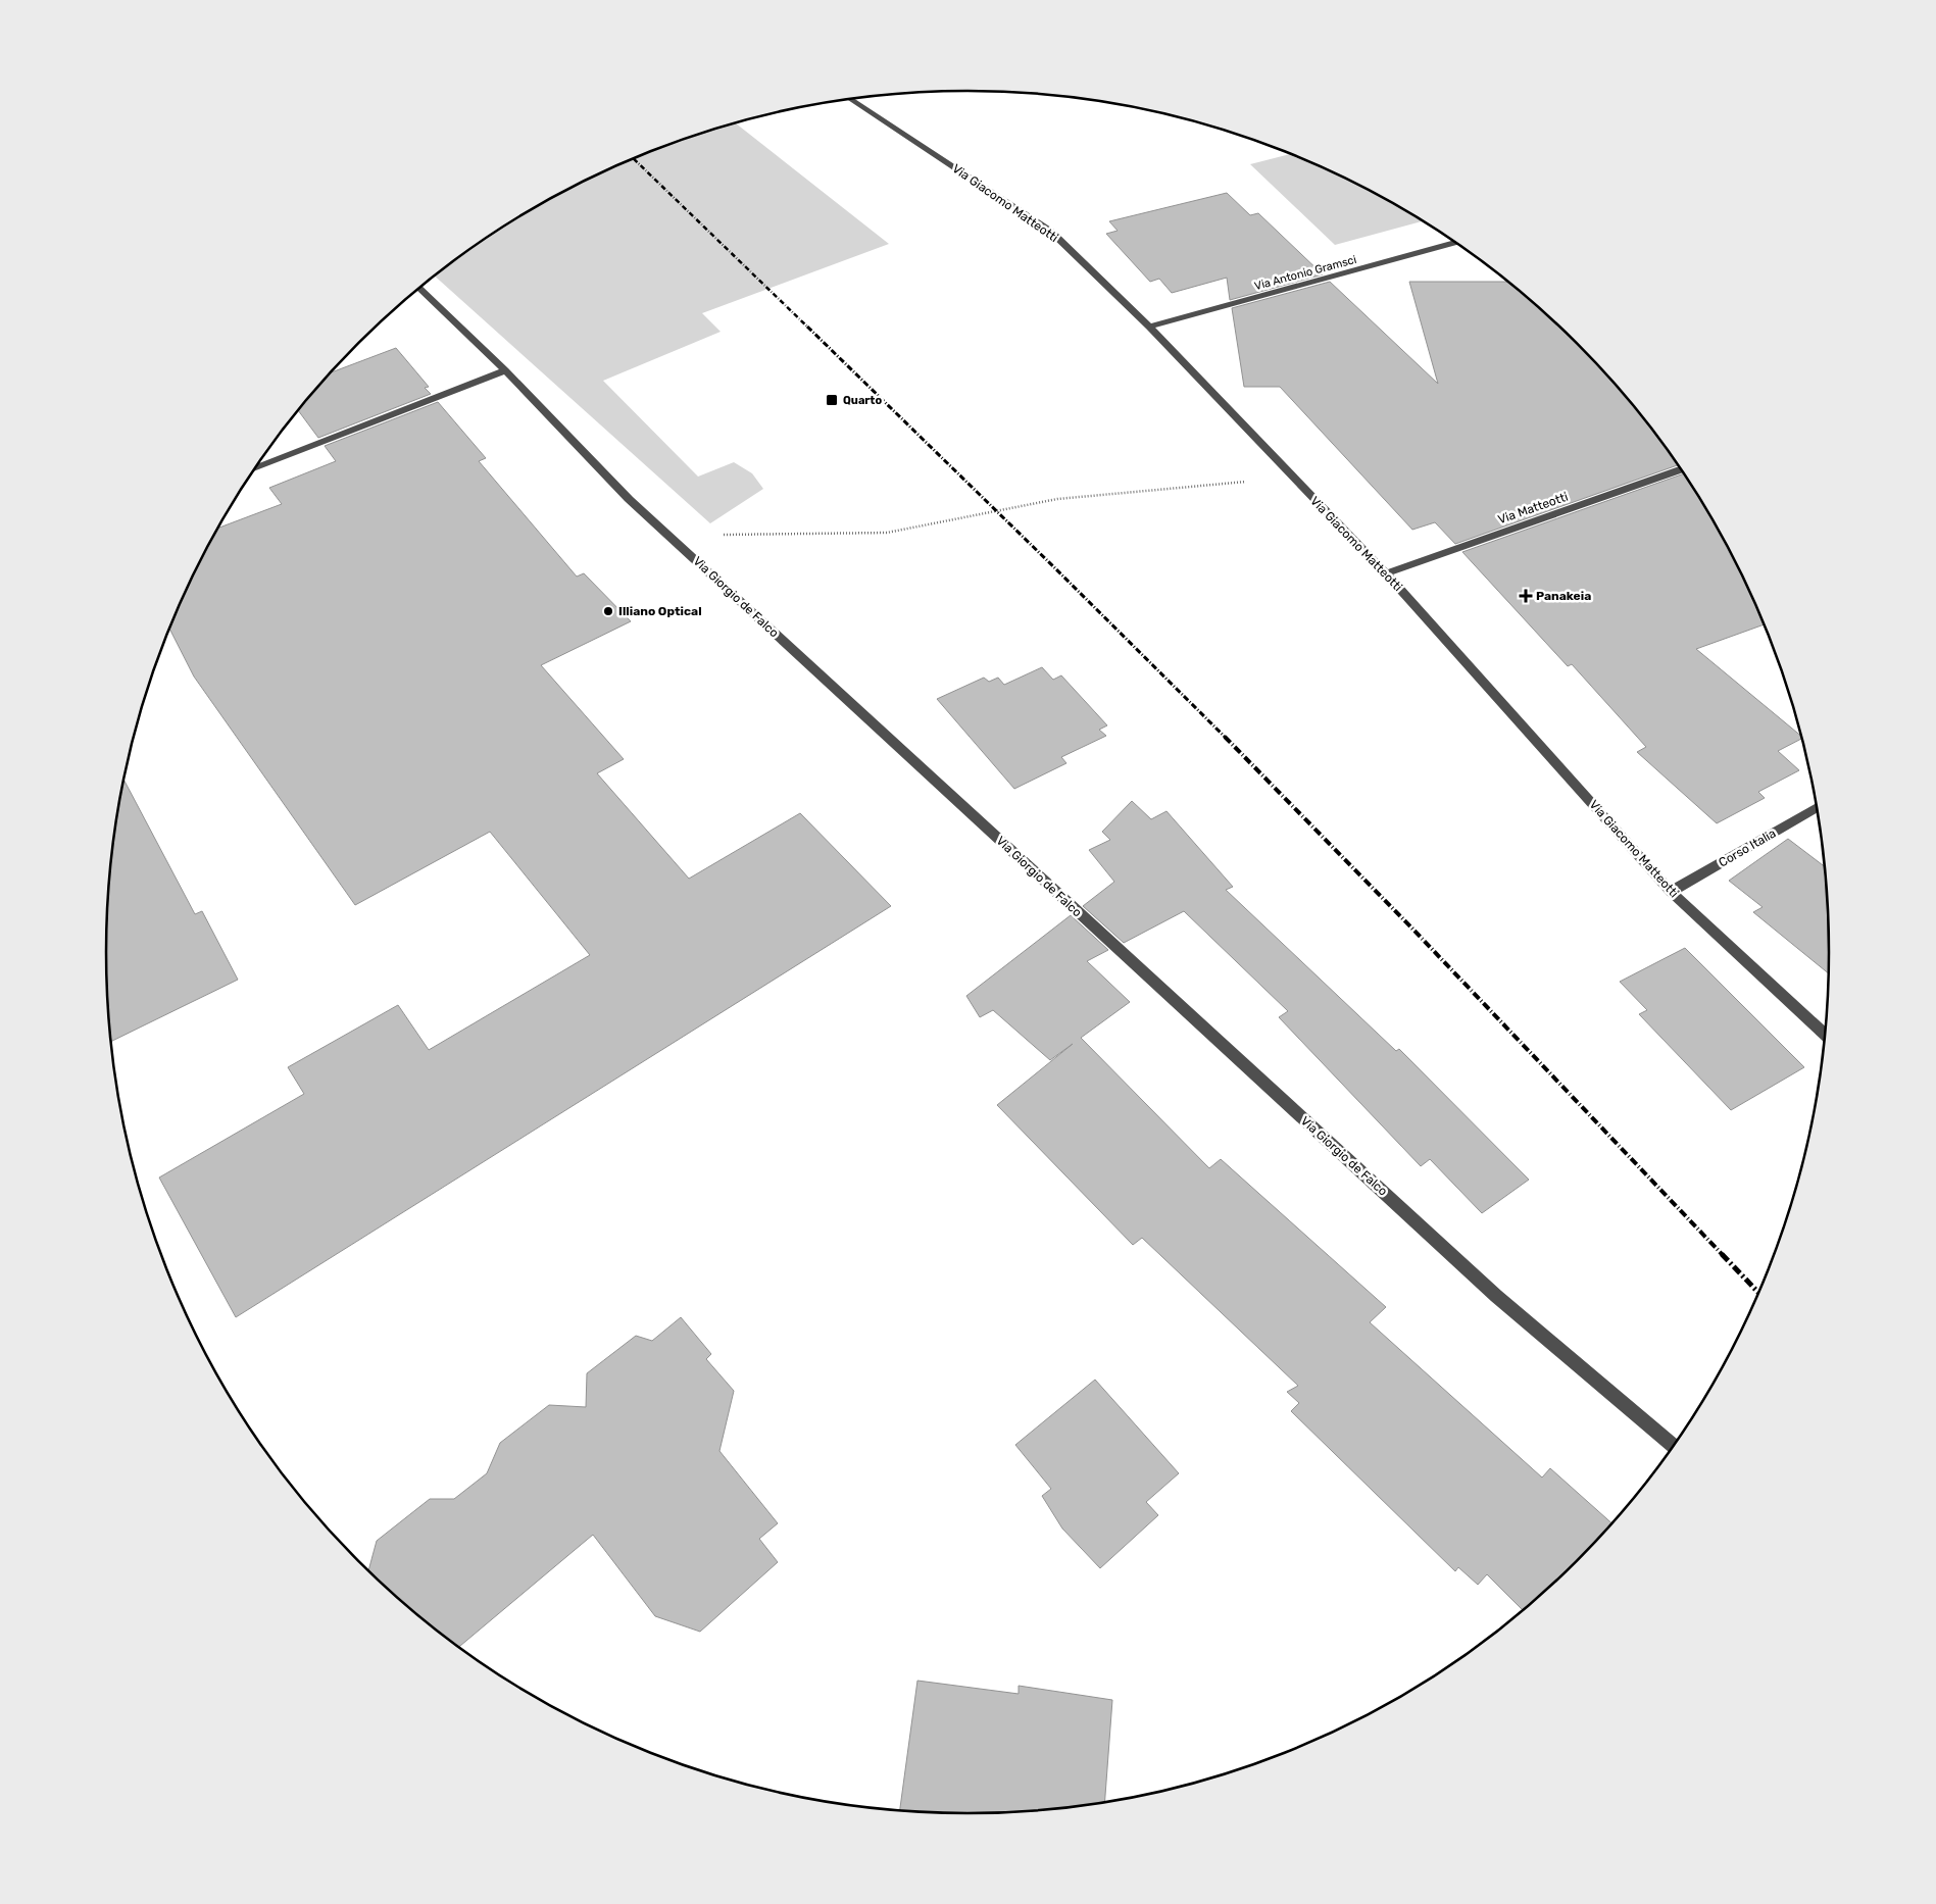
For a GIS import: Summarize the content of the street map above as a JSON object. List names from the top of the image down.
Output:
{
  "streets": {
    "street": [
      "Via Giacomo Matteotti",
      "Via Antonio Gramsci",
      "Via Matteotti",
      "Via Giorgio de Falco",
      "Corso Italia"
    ]
  },
  "crossings": [
    ["Via Giacomo Matteotti", "Via Antonio Gramsci"],
    ["Via Giacomo Matteotti", "Via Matteotti"],
    ["Via Giacomo Matteotti", "Corso Italia"]
  ],
  "places": {
    "transit": ["Quarto"],
    "health": ["Panakeia"],
    "other": ["Illiano Optical"]
  }
}
